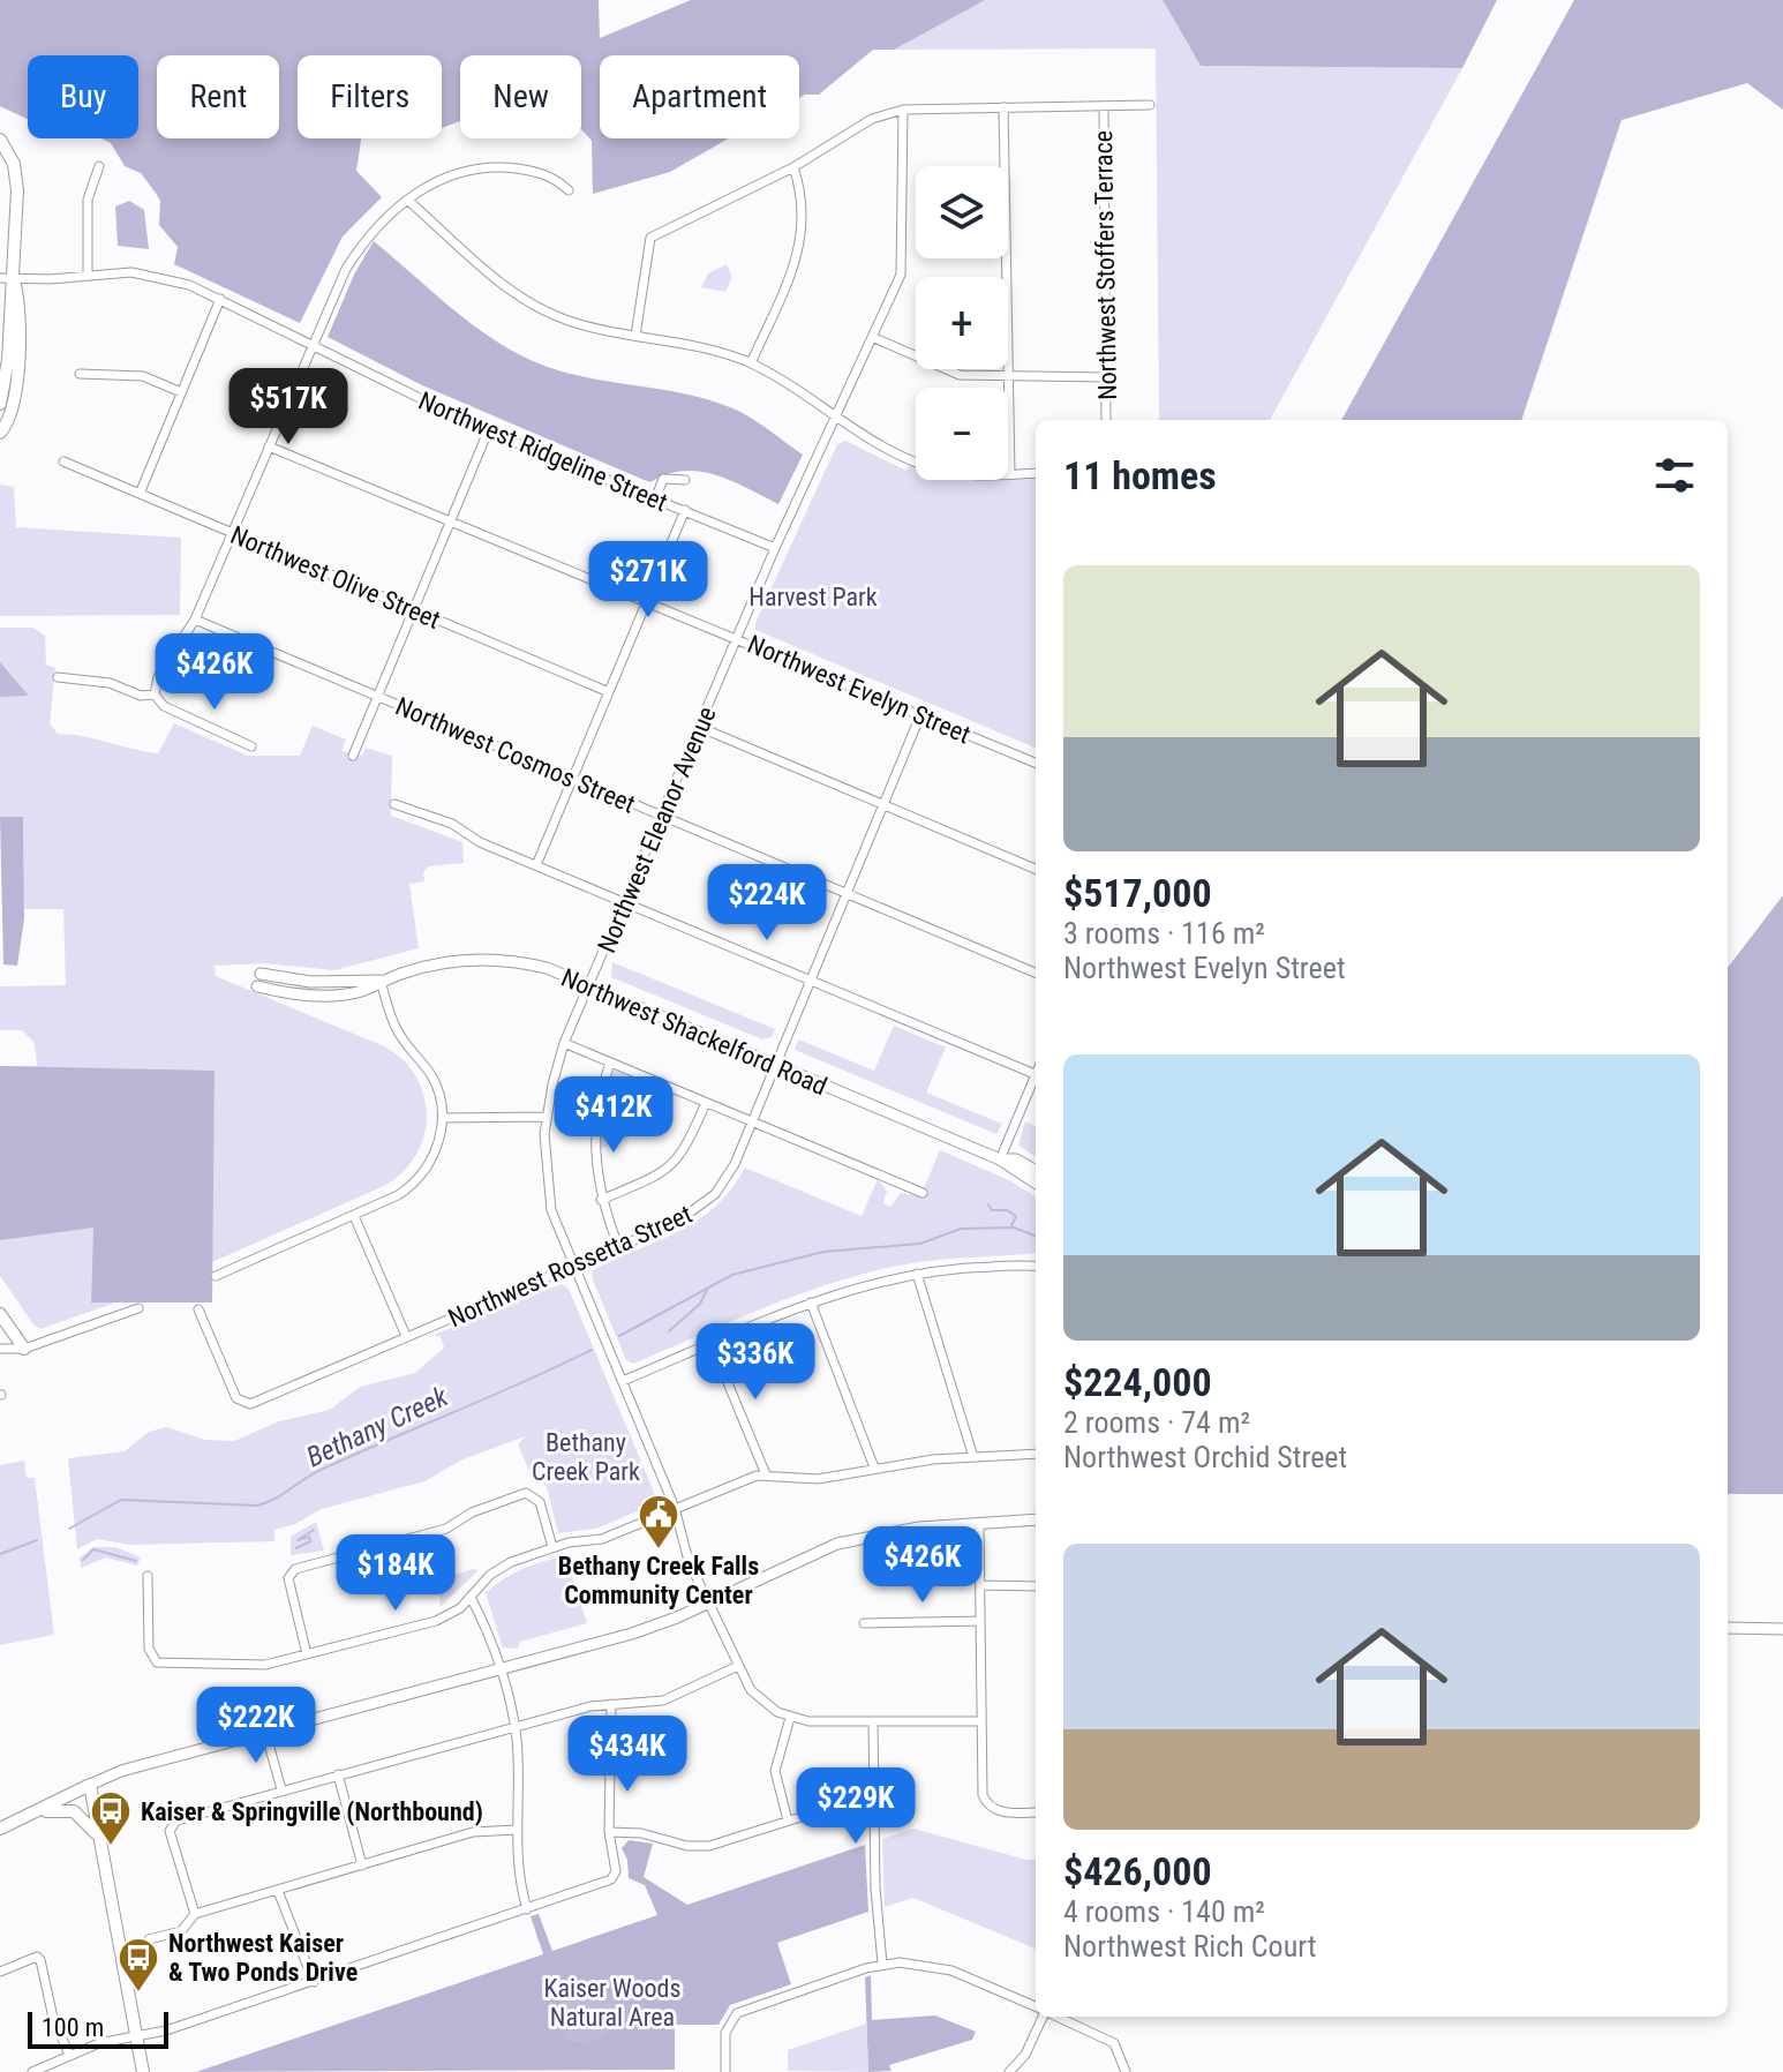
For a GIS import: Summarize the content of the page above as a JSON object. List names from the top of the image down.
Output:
{
  "streets": {
    "street": [
      "Northwest Stoffers Terrace",
      "Northwest Ridgeline Street",
      "Northwest Olive Street",
      "Northwest Evelyn Street",
      "Northwest Cosmos Street",
      "Northwest Eleanor Avenue",
      "Northwest Shackelford Road",
      "Northwest Rossetta Street"
    ]
  },
  "crossings": [
    ["Northwest Ridgeline Street", "Northwest Eleanor Avenue"],
    ["Northwest Evelyn Street", "Northwest Eleanor Avenue"],
    ["Northwest Evelyn Street", "Northwest Rossetta Street"],
    ["Northwest Cosmos Street", "Northwest Eleanor Avenue"],
    ["Northwest Cosmos Street", "Northwest Rossetta Street"],
    ["Northwest Eleanor Avenue", "Northwest Shackelford Road"],
    ["Northwest Eleanor Avenue", "Northwest Rossetta Street"],
    ["Northwest Shackelford Road", "Northwest Rossetta Street"]
  ],
  "water": ["Bethany Creek"],
  "parks": ["Harvest Park", "Bethany Creek Park", "Kaiser Woods Natural Area"],
  "places": {
    "public building": ["Bethany Creek Falls Community Center"],
    "bus stop": ["Kaiser & Springville (Northbound)", "Northwest Kaiser & Two Ponds Drive"]
  },
  "scale_bar": "100 m",
  "page": {
    "chip": [
      "Buy",
      "Rent",
      "Filters",
      "New",
      "Apartment"
    ],
    "map_buttons": ["+", "−"],
    "price": [
      "$517K",
      "$271K",
      "$426K",
      "$224K",
      "$412K",
      "$336K",
      "$426K",
      "$184K",
      "$222K",
      "$434K",
      "$229K"
    ],
    "heading": "11 homes",
    "list": [
      {
        "name": "$517,000",
        "note": "3 rooms · 116 m² · Northwest Evelyn Street"
      },
      {
        "name": "$224,000",
        "note": "2 rooms · 74 m² · Northwest Orchid Street"
      },
      {
        "name": "$426,000",
        "note": "4 rooms · 140 m² · Northwest Rich Court"
      }
    ],
    "scale": "100 m"
  }
}
